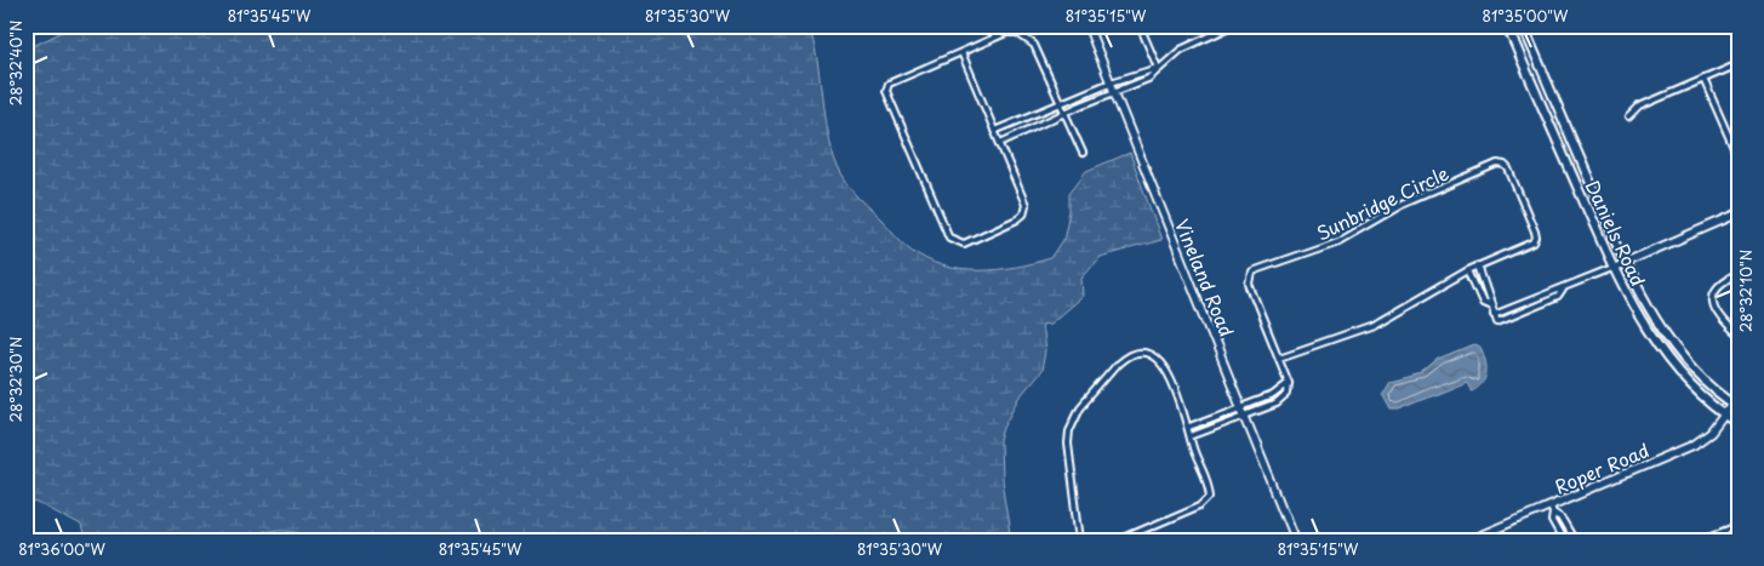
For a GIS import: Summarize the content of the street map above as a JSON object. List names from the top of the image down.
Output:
{
  "streets": {
    "main road": ["Daniels Road", "Vineland Road", "Roper Road"],
    "street": ["Sunbridge Circle"]
  },
  "crossings": [
    ["Daniels Road", "Roper Road"]
  ],
  "coordinates": [
    "81°35'45\"W",
    "81°35'30\"W",
    "81°35'15\"W",
    "81°35'00\"W",
    "28°32'40\"N",
    "28°32'10\"N",
    "28°32'30\"N",
    "81°36'00\"W"
  ]
}
